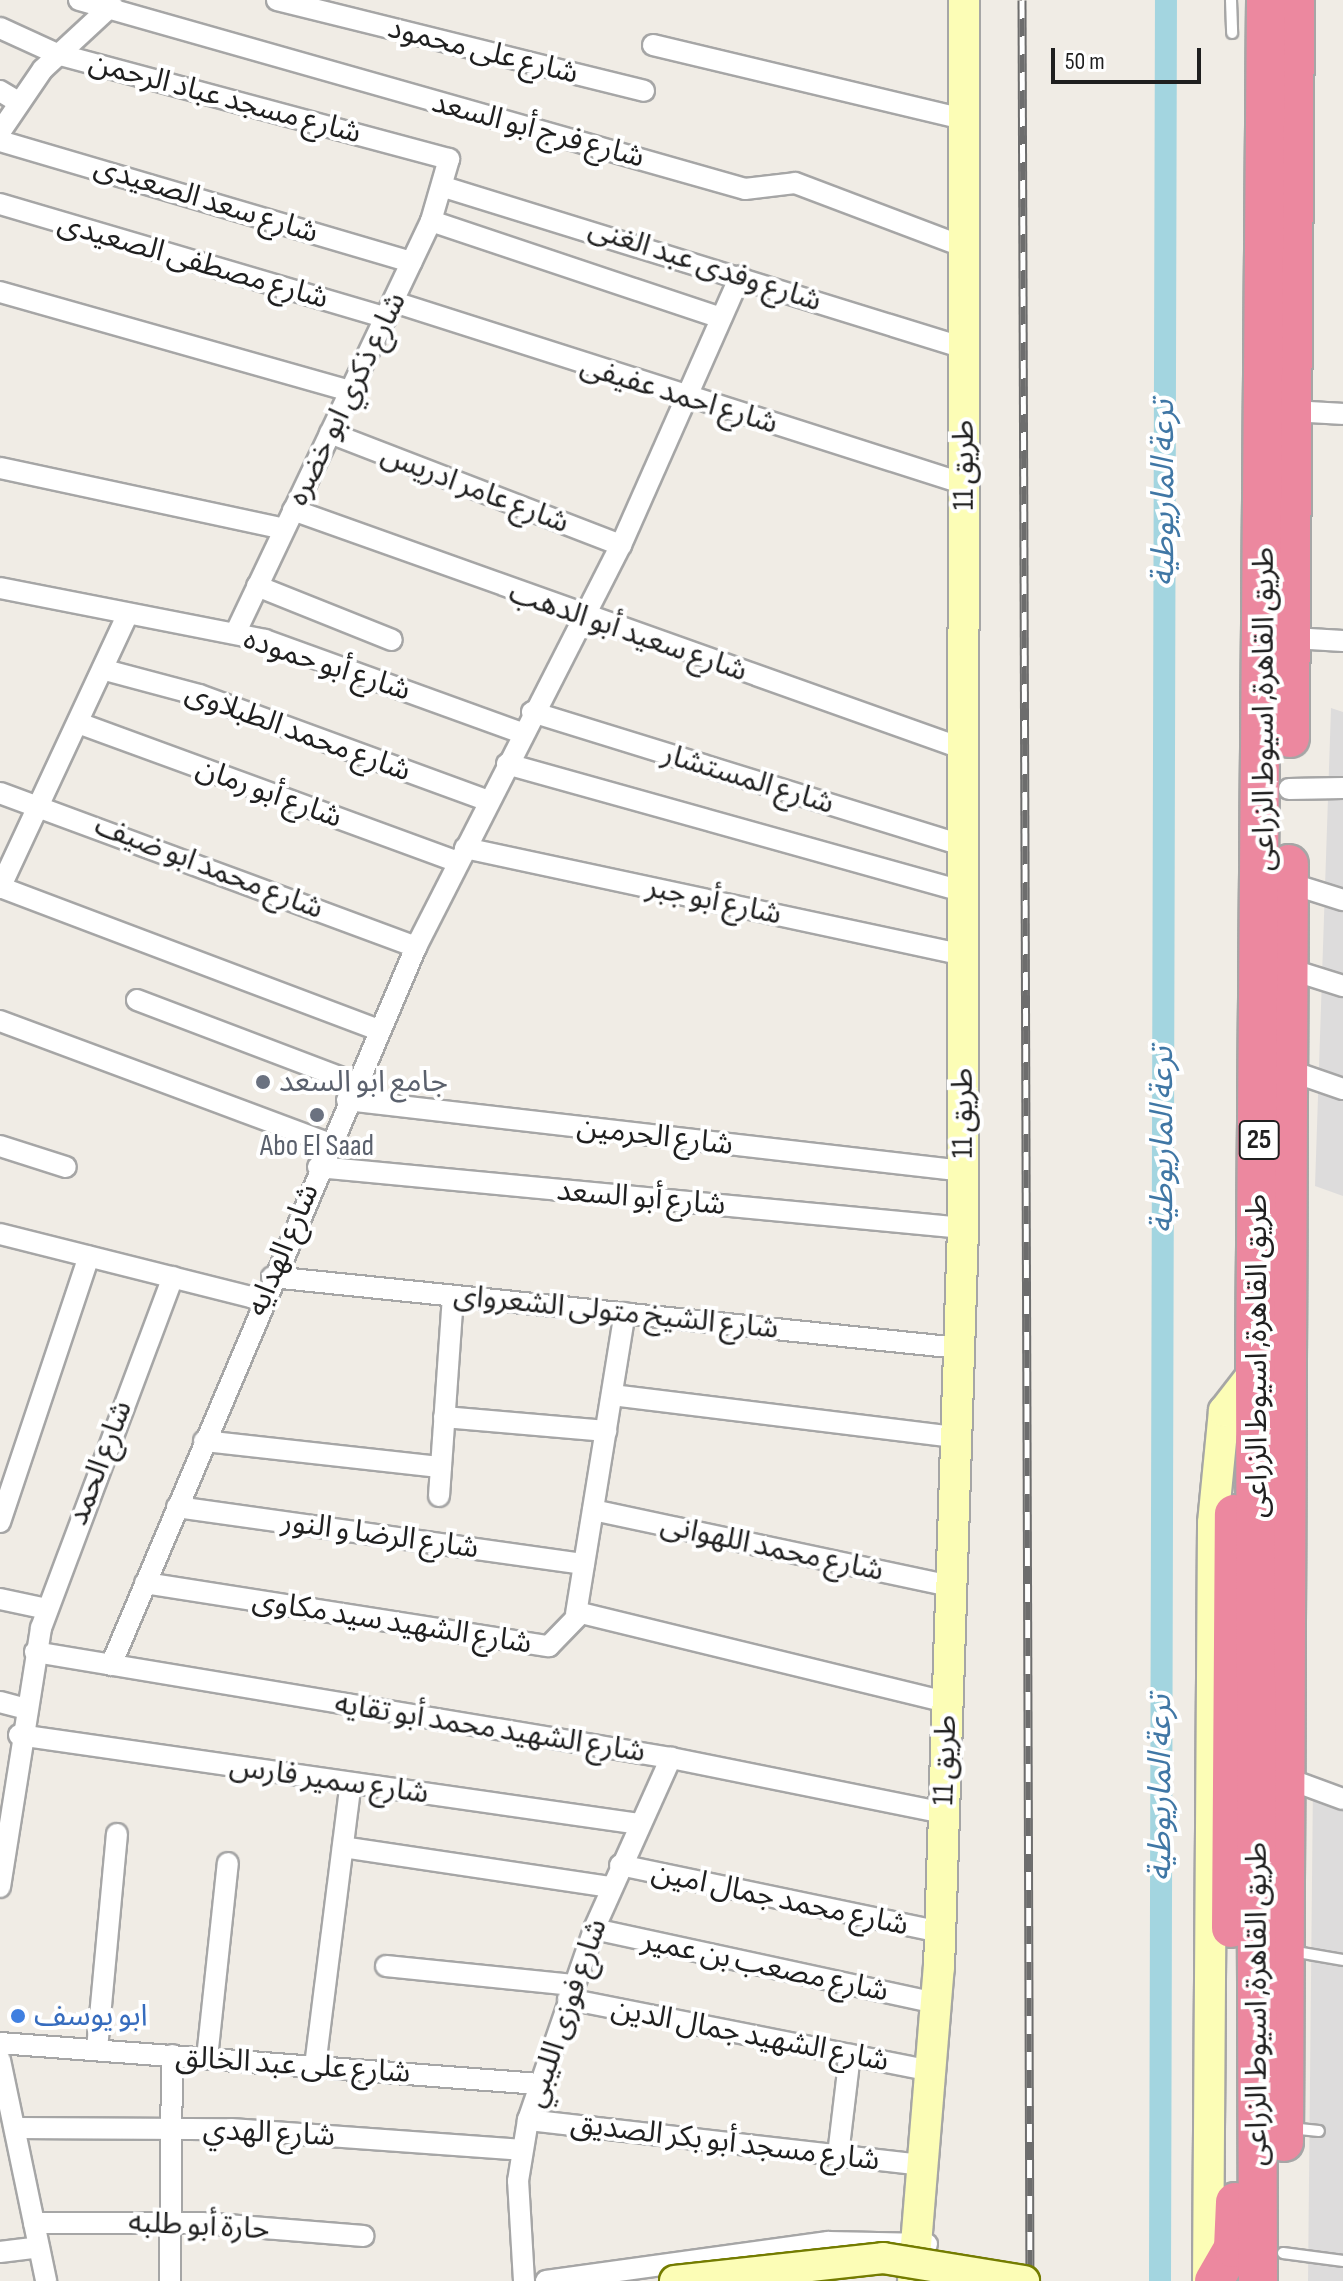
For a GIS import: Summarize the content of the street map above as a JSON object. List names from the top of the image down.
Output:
{
  "streets": {
    "highway": ["طريق القاهرة, اسيوط الزراعى", "25"],
    "street": [
      "شارع على محمود",
      "شارع مسجد عباد الرحمن",
      "شارع فرج أبو السعد",
      "شارع سعد الصعيدى",
      "شارع مصطفى الصعيدى",
      "شارع وفدى عبد الغنى",
      "شارع احمد عفيفى",
      "شارع ذكري ابو خضره",
      "طريق 11",
      "شارع عامر ادريس",
      "شارع سعيد أبو الدهب",
      "شارع أبو حموده",
      "شارع محمد الطبلاوى",
      "شارع المستشار",
      "شارع أبو رمان",
      "شارع محمد ابو ضيف",
      "شارع أبو جبر",
      "شارع الحرمين",
      "شارع أبو السعد",
      "شارع الهدايه",
      "شارع الشيخ متولى الشعرواى",
      "شارع الحمد",
      "شارع الرضا و النور",
      "شارع محمد اللهوانى",
      "شارع الشهيد سيد مكاوى",
      "شارع الشهيد محمد أبو تقايه",
      "شارع سمير فارس",
      "شارع محمد جمال امين",
      "شارع مصعب بن عمير",
      "شارع فوزى الليبي",
      "شارع الشهيد جمال الدين",
      "شارع على عبد الخالق",
      "شارع الهدي",
      "شارع مسجد أبو بكر الصديق",
      "حارة أبو طلبه"
    ]
  },
  "crossings": [
    ["شارع مسجد عباد الرحمن", "شارع ذكري ابو خضره"],
    ["شارع فرج أبو السعد", "طريق 11"],
    ["شارع سعد الصعيدى", "شارع ذكري ابو خضره"],
    ["شارع مصطفى الصعيدى", "شارع احمد عفيفى"],
    ["شارع مصطفى الصعيدى", "شارع ذكري ابو خضره"],
    ["شارع وفدى عبد الغنى", "شارع ذكري ابو خضره"],
    ["شارع وفدى عبد الغنى", "طريق 11"],
    ["شارع وفدى عبد الغنى", "شارع الهدايه"],
    ["شارع احمد عفيفى", "شارع ذكري ابو خضره"],
    ["شارع احمد عفيفى", "طريق 11"],
    ["شارع احمد عفيفى", "شارع الهدايه"],
    ["شارع ذكري ابو خضره", "شارع عامر ادريس"],
    ["شارع ذكري ابو خضره", "شارع سعيد أبو الدهب"],
    ["شارع ذكري ابو خضره", "شارع أبو حموده"],
    ["طريق 11", "شارع سعيد أبو الدهب"],
    ["طريق 11", "شارع المستشار"],
    ["طريق 11", "شارع أبو جبر"],
    ["طريق 11", "شارع الحرمين"],
    ["طريق 11", "شارع أبو السعد"],
    ["طريق 11", "شارع الشيخ متولى الشعرواى"],
    ["طريق 11", "شارع محمد اللهوانى"],
    ["طريق 11", "شارع الشهيد سيد مكاوى"],
    ["طريق 11", "شارع الشهيد محمد أبو تقايه"],
    ["طريق 11", "شارع محمد جمال امين"],
    ["طريق 11", "شارع مصعب بن عمير"],
    ["طريق 11", "شارع الشهيد جمال الدين"],
    ["طريق 11", "شارع مسجد أبو بكر الصديق"],
    ["شارع عامر ادريس", "شارع الهدايه"],
    ["شارع سعيد أبو الدهب", "شارع الهدايه"],
    ["شارع أبو حموده", "شارع الهدايه"],
    ["شارع محمد الطبلاوى", "شارع الهدايه"],
    ["شارع المستشار", "شارع الهدايه"],
    ["شارع أبو رمان", "شارع أبو جبر"],
    ["شارع أبو رمان", "شارع الهدايه"],
    ["شارع محمد ابو ضيف", "شارع الهدايه"],
    ["شارع أبو جبر", "شارع الهدايه"],
    ["شارع الحرمين", "شارع الهدايه"],
    ["شارع أبو السعد", "شارع الهدايه"],
    ["شارع الهدايه", "شارع الشيخ متولى الشعرواى"],
    ["شارع الهدايه", "شارع الرضا و النور"],
    ["شارع الهدايه", "شارع الشهيد سيد مكاوى"],
    ["شارع الهدايه", "شارع الشهيد محمد أبو تقايه"],
    ["شارع الحمد", "شارع الشهيد محمد أبو تقايه"],
    ["شارع الشهيد محمد أبو تقايه", "شارع فوزى الليبي"],
    ["شارع سمير فارس", "شارع فوزى الليبي"],
    ["شارع محمد جمال امين", "شارع فوزى الليبي"],
    ["شارع مصعب بن عمير", "شارع فوزى الليبي"],
    ["شارع فوزى الليبي", "شارع الشهيد جمال الدين"],
    ["شارع فوزى الليبي", "شارع على عبد الخالق"],
    ["شارع فوزى الليبي", "شارع الهدي"],
    ["شارع فوزى الليبي", "شارع مسجد أبو بكر الصديق"]
  ],
  "water": ["ترعة الماريوطية"],
  "places": ["جامع ابو السعد", "Abo El Saad", "ابو يوسف"],
  "scale_bar": "50 m"
}
